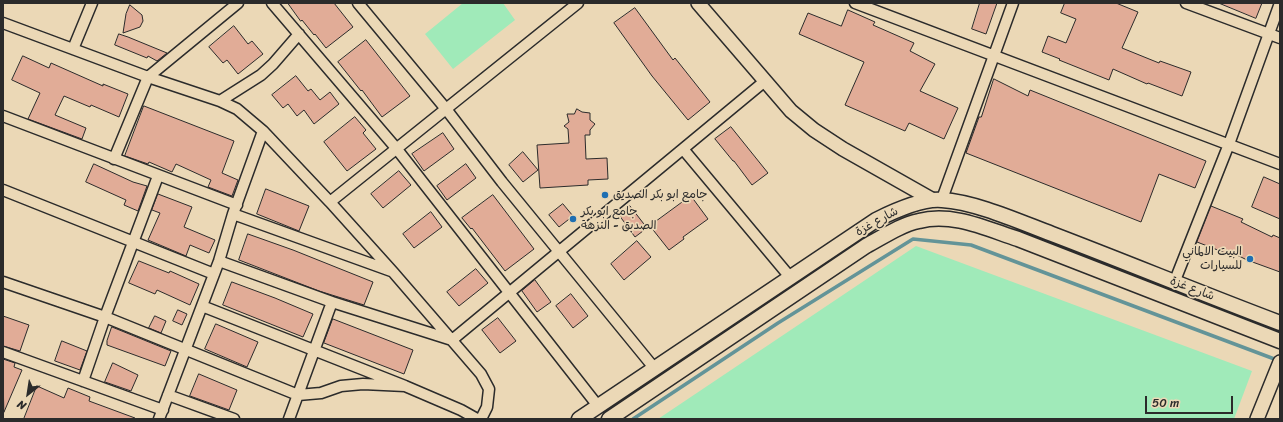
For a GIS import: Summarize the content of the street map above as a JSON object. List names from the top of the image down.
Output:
{
  "streets": {
    "main road": ["شارع غزة"]
  },
  "places": ["جامع ابو بكر الصديق", "جامع ابو بكر الصدبق - النزهة", "البيت الالماني للسيارات"],
  "scale_bar": "50 m",
  "north": "bottom left"
}
